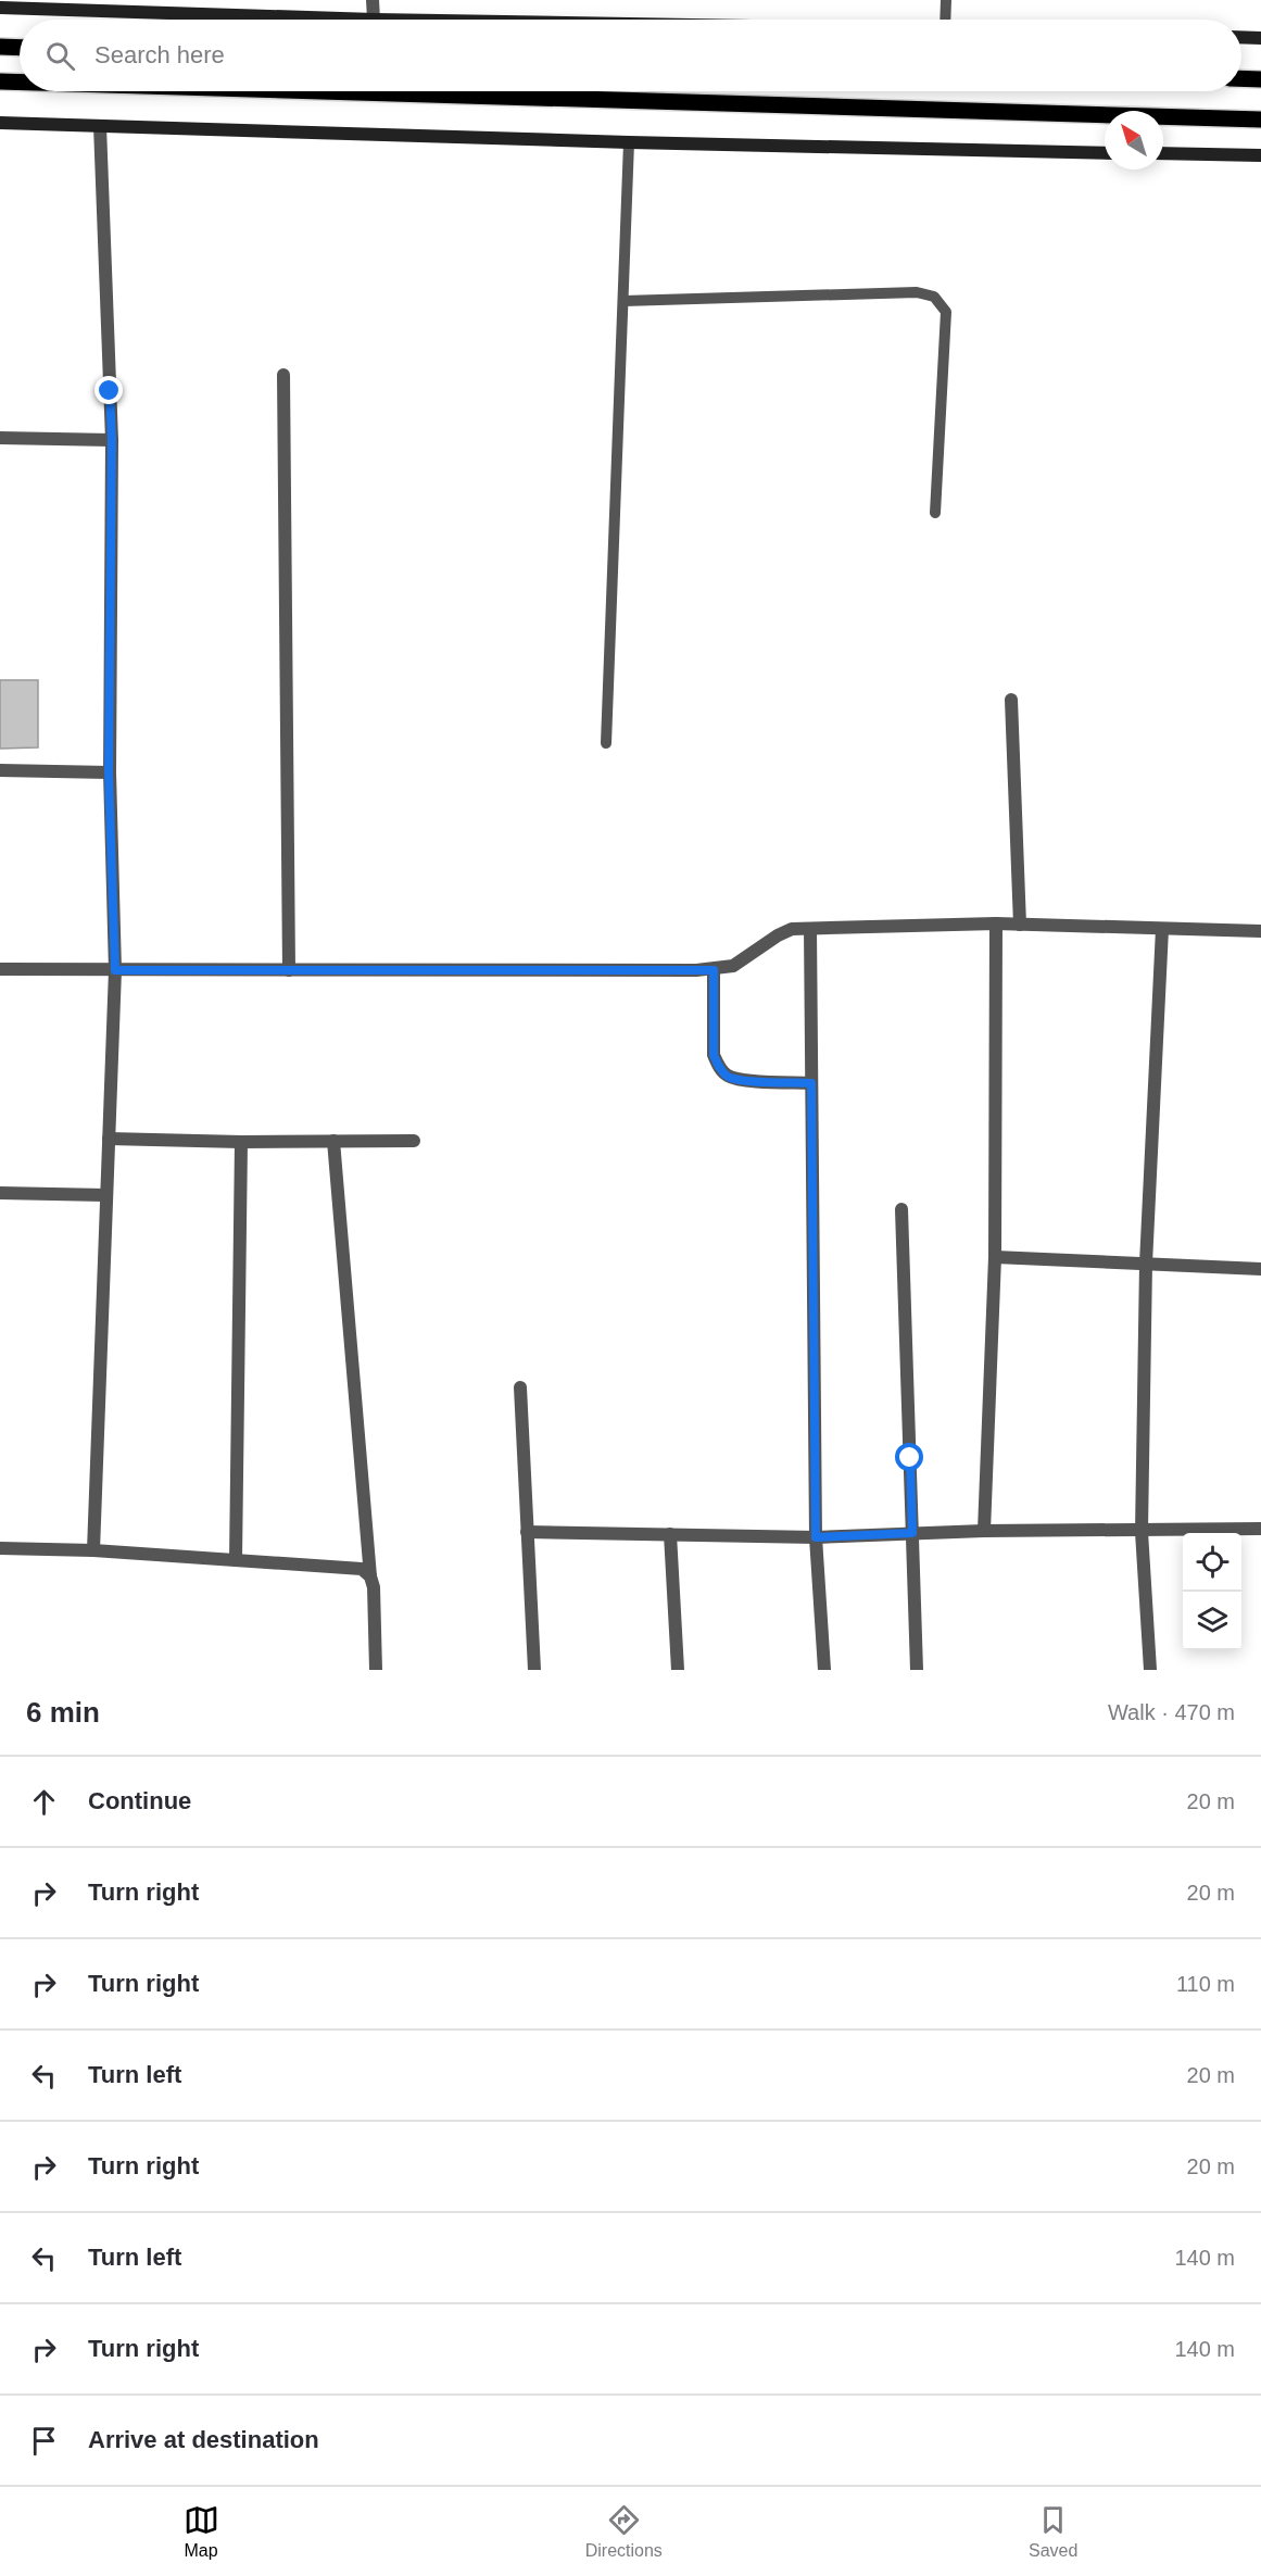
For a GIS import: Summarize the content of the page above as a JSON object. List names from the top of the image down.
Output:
{
  "north": "top left",
  "page": {
    "search": "Search here",
    "heading": ["6 min", "Walk · 470 m"],
    "list": [
      ["Continue", "20 m"],
      ["Turn right", "20 m"],
      ["Turn right", "110 m"],
      ["Turn left", "20 m"],
      ["Turn right", "20 m"],
      ["Turn left", "140 m"],
      ["Turn right", "140 m"],
      "Arrive at destination"
    ],
    "nav": ["Map", "Directions", "Saved"]
  }
}
